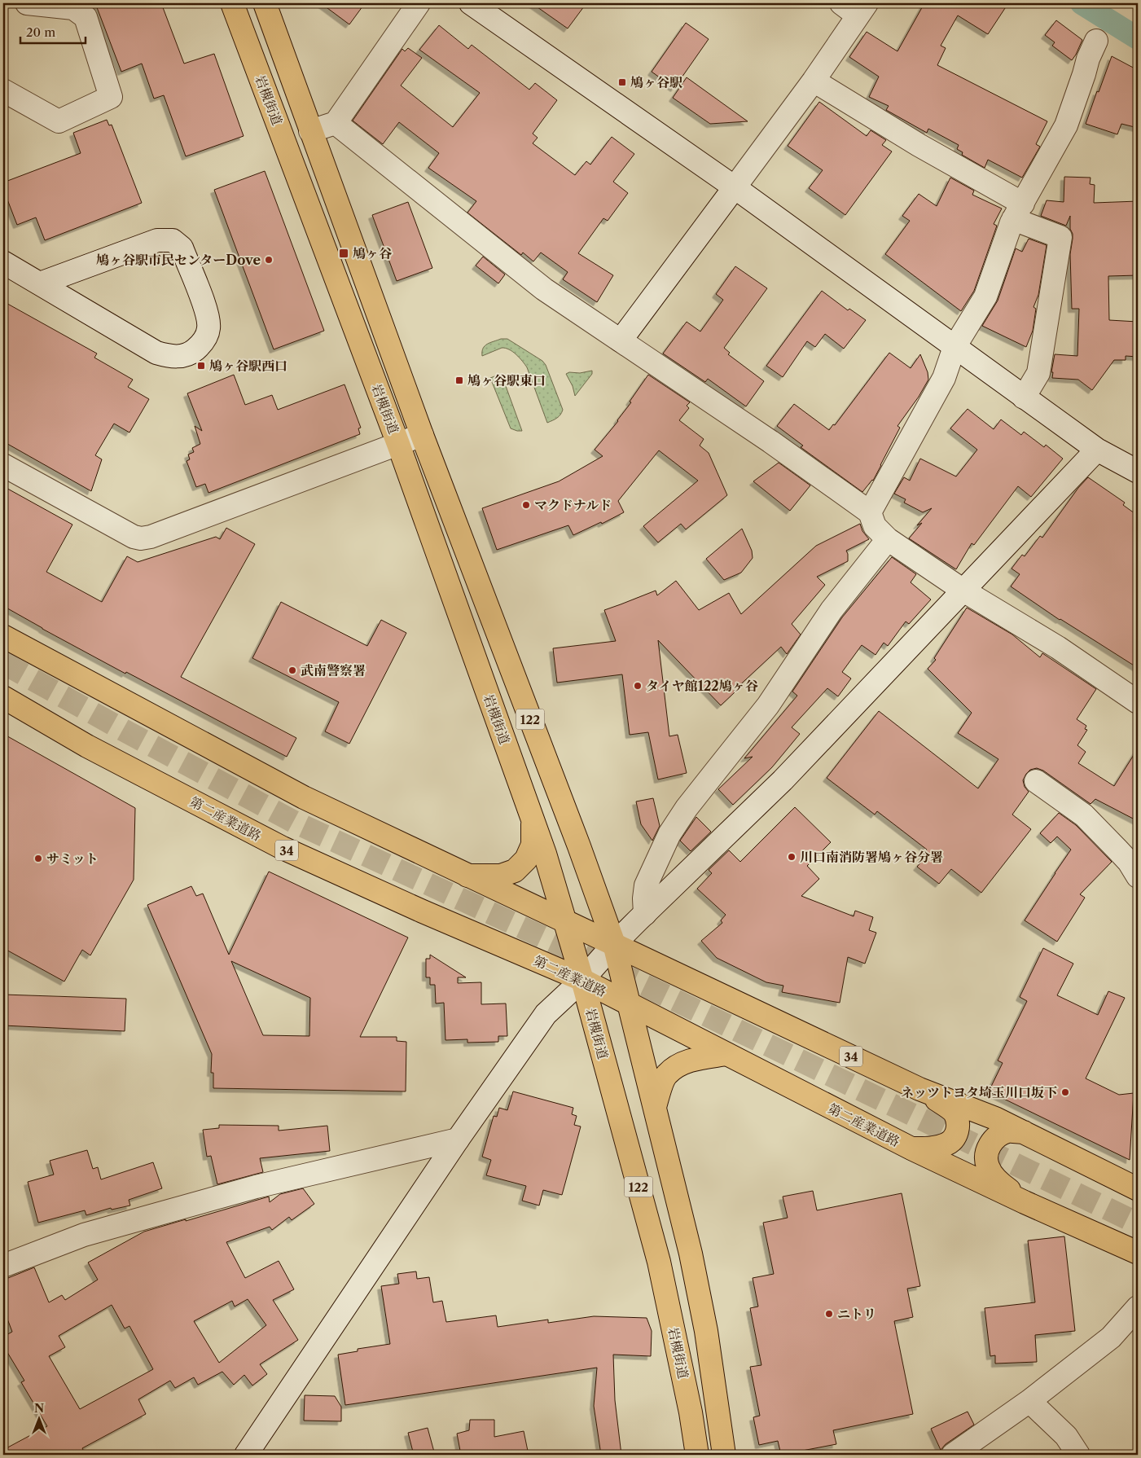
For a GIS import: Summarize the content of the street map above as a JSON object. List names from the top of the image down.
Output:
{
  "streets": {
    "main road": [
      "岩槻街道",
      "122",
      "第二産業道路",
      "34"
    ]
  },
  "crossings": [
    ["岩槻街道", "第二産業道路"],
    ["岩槻街道", "34"]
  ],
  "places": {
    "transit": [
      "鳩ヶ谷駅",
      "鳩ヶ谷",
      "鳩ヶ谷駅西口",
      "鳩ヶ谷駅東口"
    ],
    "other": [
      "鳩ヶ谷駅市民センターDove",
      "マクドナルド",
      "武南警察署",
      "タイヤ館122鳩ヶ谷",
      "川口南消防署鳩ヶ谷分署",
      "サミット",
      "ネッツトヨタ埼玉川口坂下",
      "ニトリ"
    ]
  },
  "scale_bar": "20 m",
  "north": "top"
}
